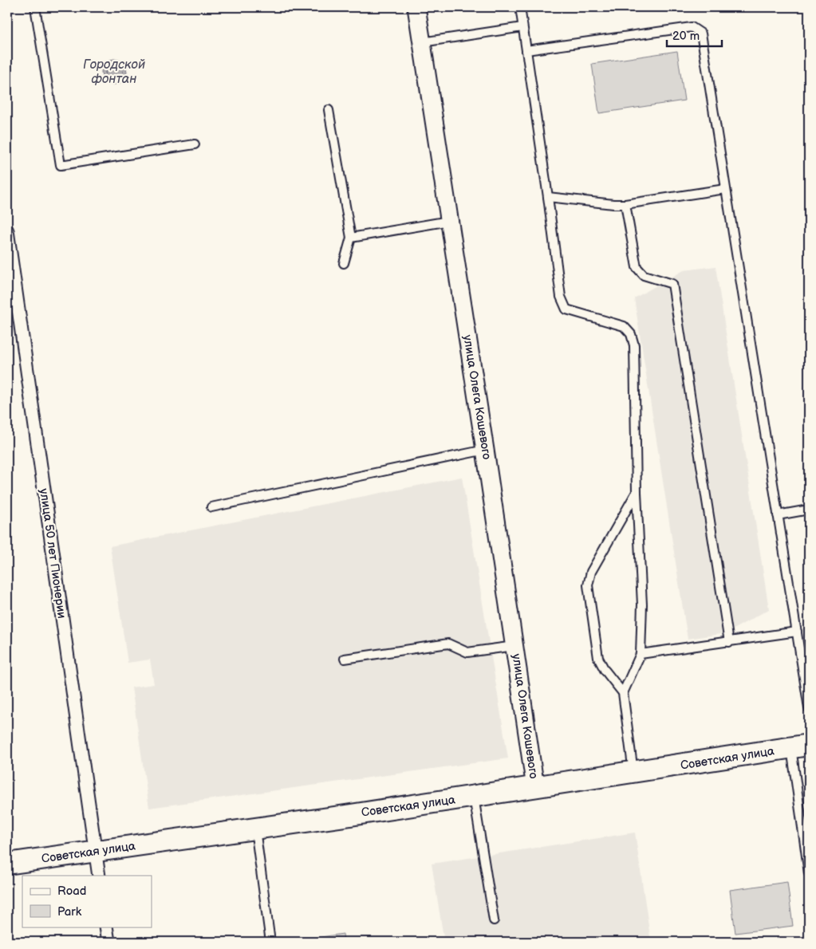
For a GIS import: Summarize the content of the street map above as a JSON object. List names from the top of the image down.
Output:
{
  "streets": {
    "street": ["улица Олега Кошевого", "улица 50 лет Пионерии", "Советская улица"]
  },
  "crossings": [
    ["улица Олега Кошевого", "Советская улица"],
    ["улица 50 лет Пионерии", "Советская улица"]
  ],
  "water": ["Городской фонтан"],
  "legend": ["Road", "Park"],
  "scale_bar": "20 m"
}
